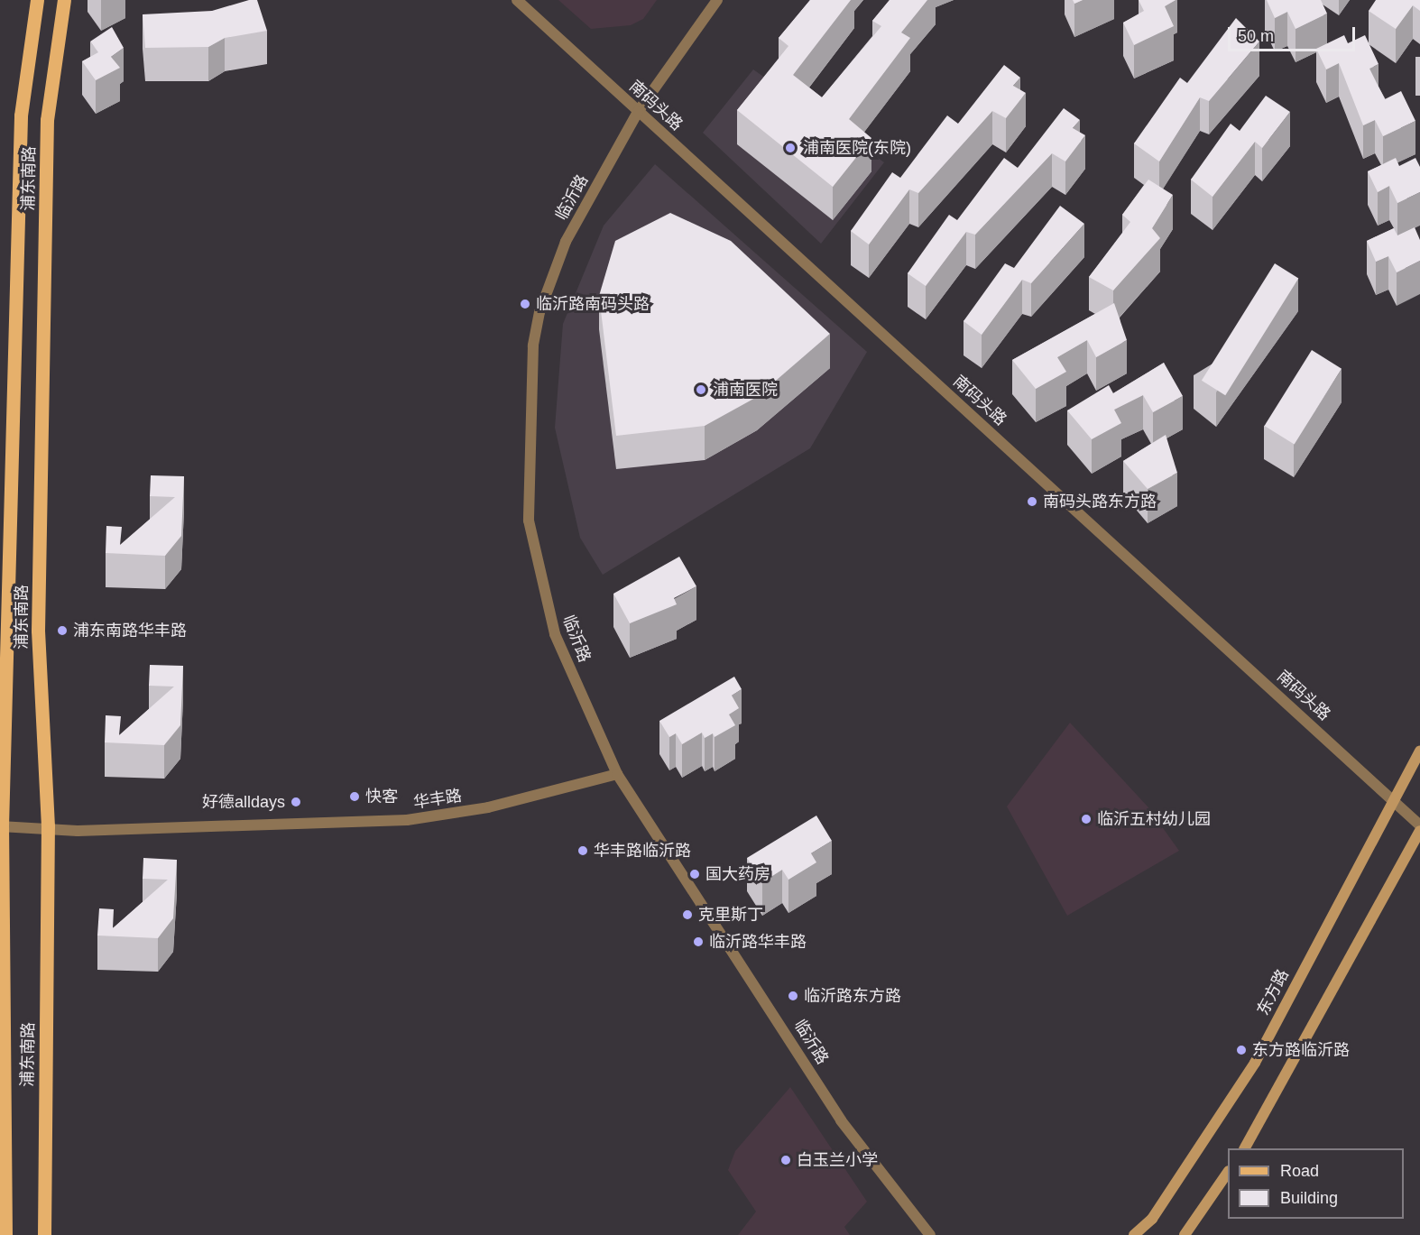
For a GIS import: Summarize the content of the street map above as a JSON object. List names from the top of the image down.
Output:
{
  "streets": {
    "main road": ["浦东南路", "东方路"],
    "street": ["南码头路", "临沂路", "华丰路"]
  },
  "crossings": [
    ["南码头路", "临沂路"],
    ["南码头路", "东方路"],
    ["浦东南路", "华丰路"],
    ["临沂路", "华丰路"]
  ],
  "places": [
    "浦南医院(东院)",
    "临沂路南码头路",
    "浦南医院",
    "南码头路东方路",
    "浦东南路华丰路",
    "快客",
    "好德alldays",
    "临沂五村幼儿园",
    "华丰路临沂路",
    "国大药房",
    "克里斯丁",
    "临沂路华丰路",
    "临沂路东方路",
    "东方路临沂路",
    "白玉兰小学"
  ],
  "legend": ["Road", "Building"],
  "scale_bar": "50 m"
}
